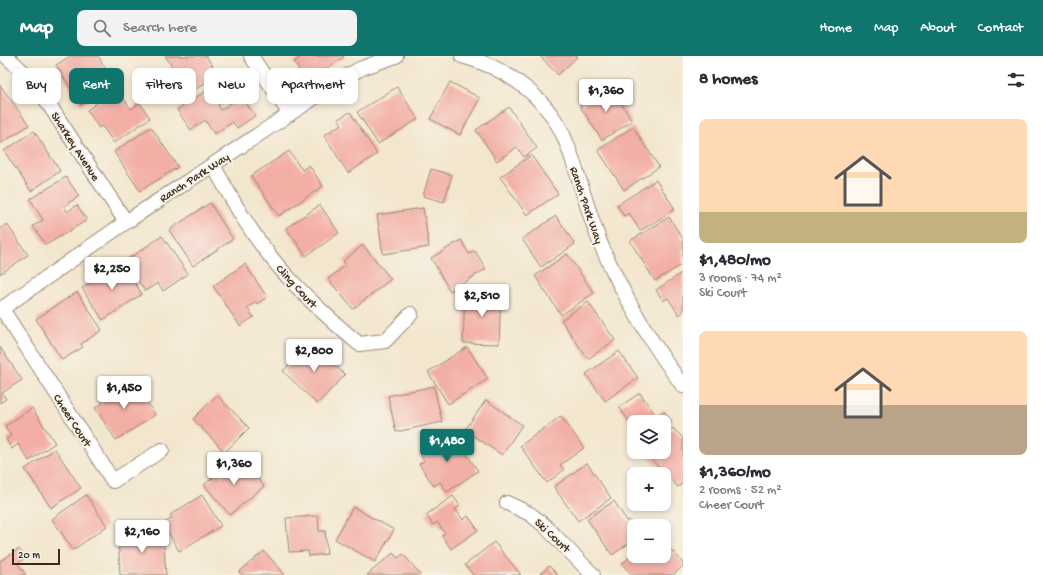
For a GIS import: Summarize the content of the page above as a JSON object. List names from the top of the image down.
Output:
{
  "streets": {
    "street": [
      "Sharkey Avenue",
      "Ranch Park Way",
      "Cling Court",
      "Cheer Court",
      "Ski Court"
    ]
  },
  "crossings": [
    ["Sharkey Avenue", "Ranch Park Way"],
    ["Ranch Park Way", "Cling Court"],
    ["Ranch Park Way", "Cheer Court"]
  ],
  "scale_bar": "20 m",
  "page": {
    "header": "Map",
    "search": "Search here",
    "nav": [
      "Home",
      "Map",
      "About",
      "Contact"
    ],
    "heading": "8 homes",
    "chip": [
      "Buy",
      "Rent",
      "Filters",
      "New",
      "Apartment"
    ],
    "price": [
      "$1,360",
      "$2,250",
      "$2,510",
      "$2,800",
      "$1,450",
      "$1,480",
      "$1,360",
      "$2,160"
    ],
    "list": [
      {
        "name": "$1,480/mo",
        "note": "3 rooms · 74 m² · Ski Court"
      },
      {
        "name": "$1,360/mo",
        "note": "2 rooms · 52 m² · Cheer Court"
      }
    ],
    "map_buttons": ["+", "−"],
    "scale": "20 m"
  }
}
